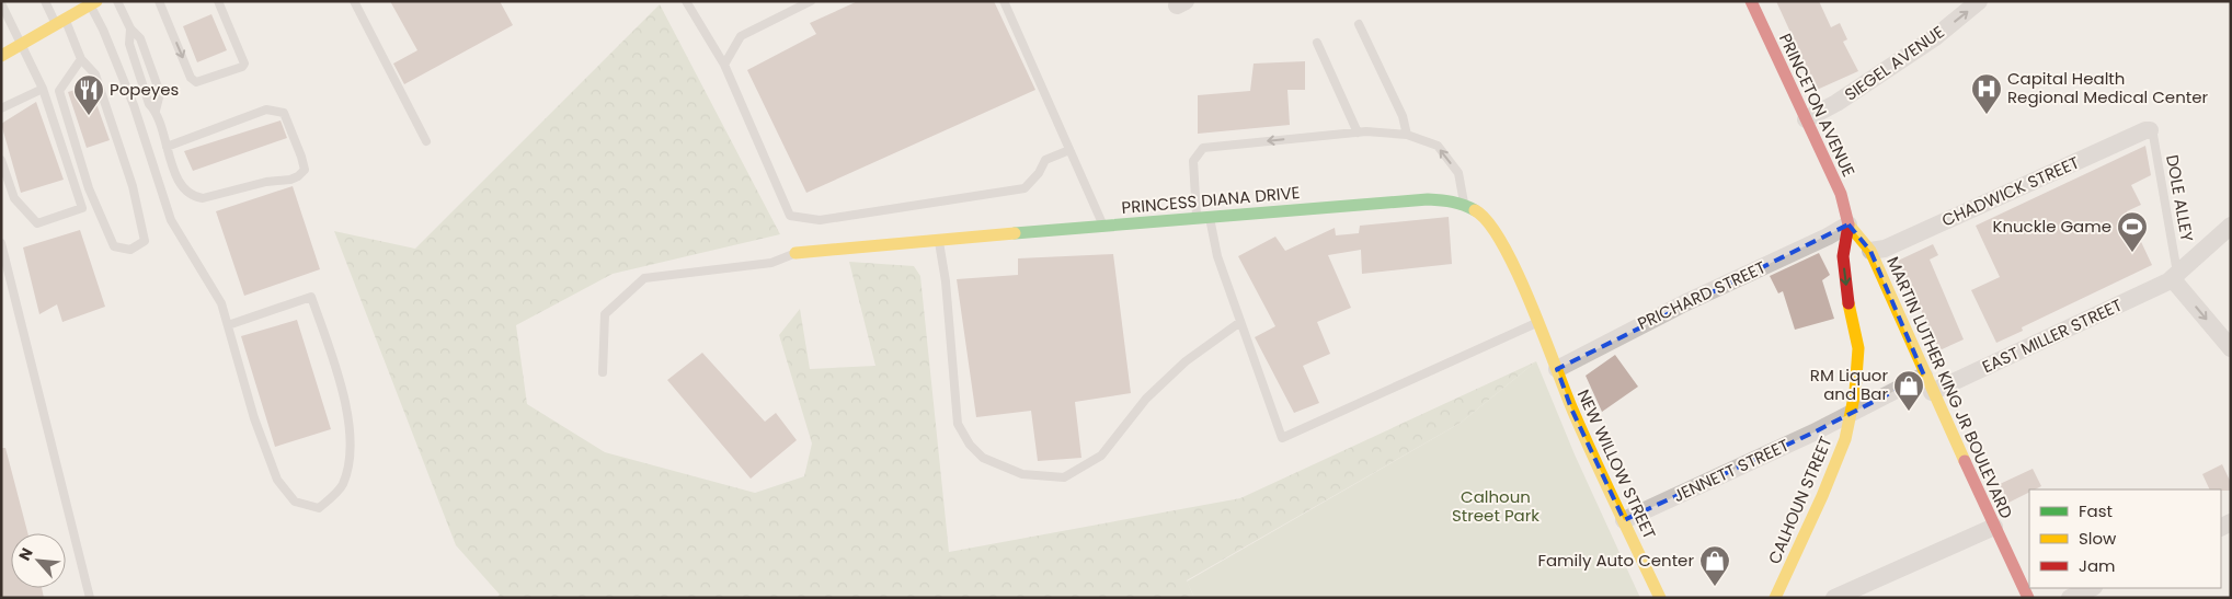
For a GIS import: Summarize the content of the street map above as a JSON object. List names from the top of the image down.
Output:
{
  "streets": {
    "main road": [
      "PRINCETON AVENUE",
      "PRINCESS DIANA DRIVE",
      "MARTIN LUTHER KING JR BOULEVARD",
      "NEW WILLOW STREET",
      "CALHOUN STREET"
    ],
    "street": [
      "SIEGEL AVENUE",
      "CHADWICK STREET",
      "PRICHARD STREET",
      "EAST MILLER STREET",
      "JENNETT STREET"
    ],
    "lane": ["DOLE ALLEY"]
  },
  "crossings": [
    ["SIEGEL AVENUE", "PRINCETON AVENUE"],
    ["PRINCETON AVENUE", "PRICHARD STREET"],
    ["PRINCETON AVENUE", "MARTIN LUTHER KING JR BOULEVARD"],
    ["PRINCETON AVENUE", "CALHOUN STREET"],
    ["CHADWICK STREET", "DOLE ALLEY"],
    ["CHADWICK STREET", "MARTIN LUTHER KING JR BOULEVARD"],
    ["DOLE ALLEY", "EAST MILLER STREET"],
    ["PRINCESS DIANA DRIVE", "NEW WILLOW STREET"],
    ["PRICHARD STREET", "MARTIN LUTHER KING JR BOULEVARD"],
    ["PRICHARD STREET", "NEW WILLOW STREET"],
    ["PRICHARD STREET", "CALHOUN STREET"],
    ["EAST MILLER STREET", "MARTIN LUTHER KING JR BOULEVARD"],
    ["EAST MILLER STREET", "JENNETT STREET"],
    ["MARTIN LUTHER KING JR BOULEVARD", "JENNETT STREET"],
    ["MARTIN LUTHER KING JR BOULEVARD", "CALHOUN STREET"],
    ["NEW WILLOW STREET", "JENNETT STREET"],
    ["JENNETT STREET", "CALHOUN STREET"]
  ],
  "one_way": ["SIEGEL AVENUE"],
  "parks": ["Calhoun Street Park"],
  "places": {
    "hospital": ["Capital Health Regional Medical Center"],
    "restaurant": ["Popeyes"],
    "sports": ["Knuckle Game"],
    "shop": ["RM Liquor and Bar", "Family Auto Center"]
  },
  "legend": ["Fast", "Slow", "Jam"],
  "north": "top left"
}
